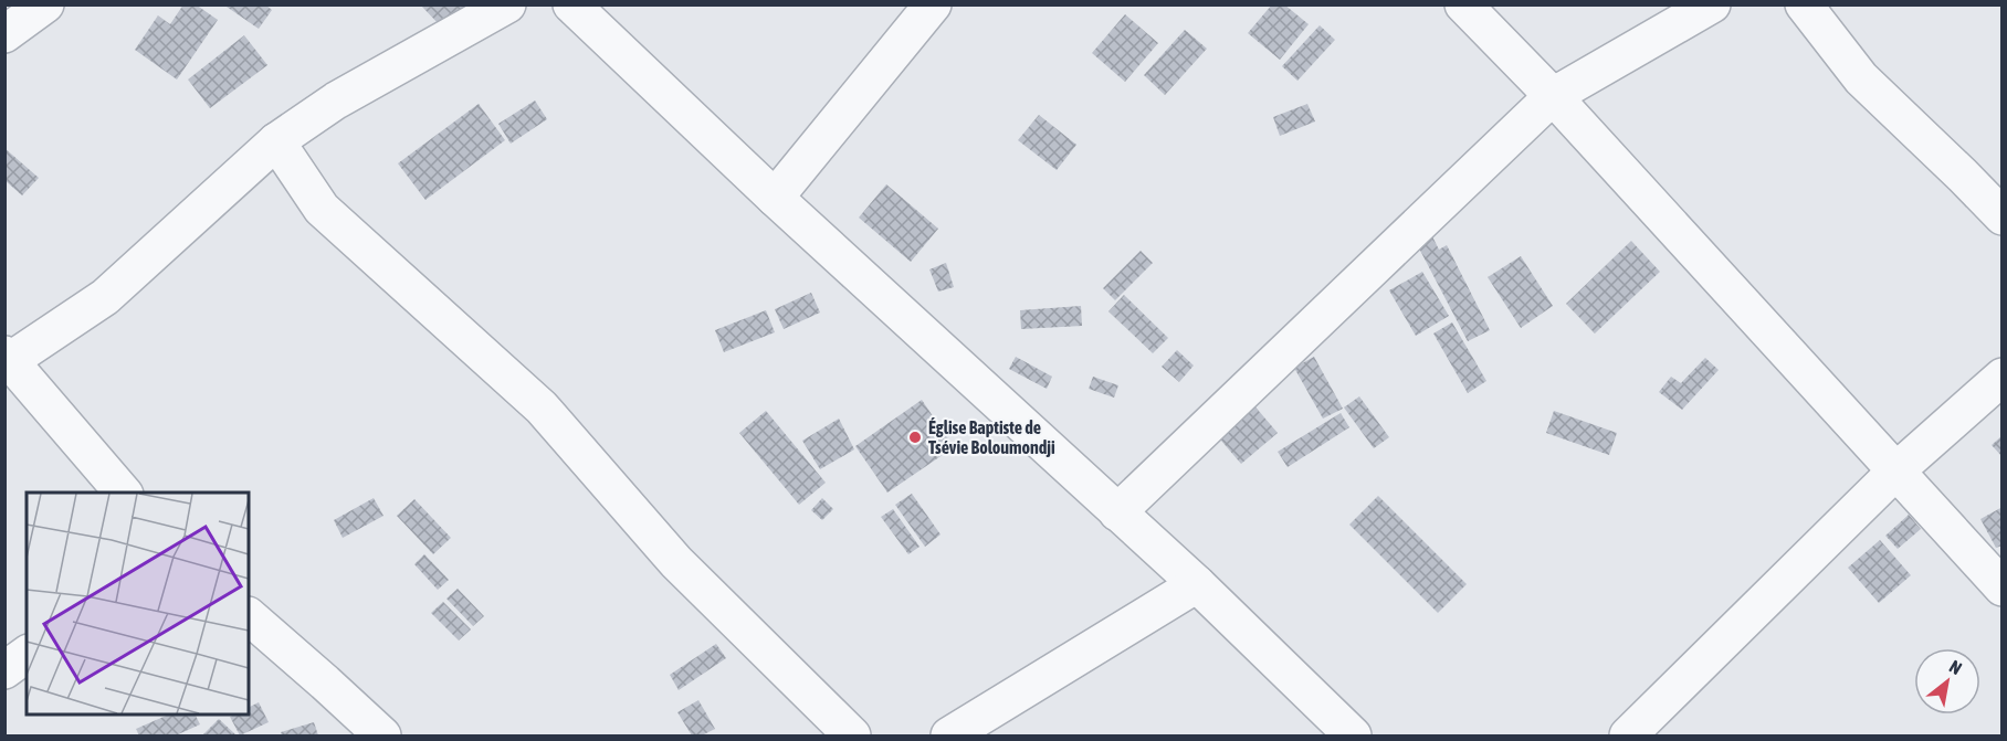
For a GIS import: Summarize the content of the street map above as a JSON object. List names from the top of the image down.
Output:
{
  "places": ["Église Baptiste de Tsévie Boloumondji"],
  "north": "top right"
}
